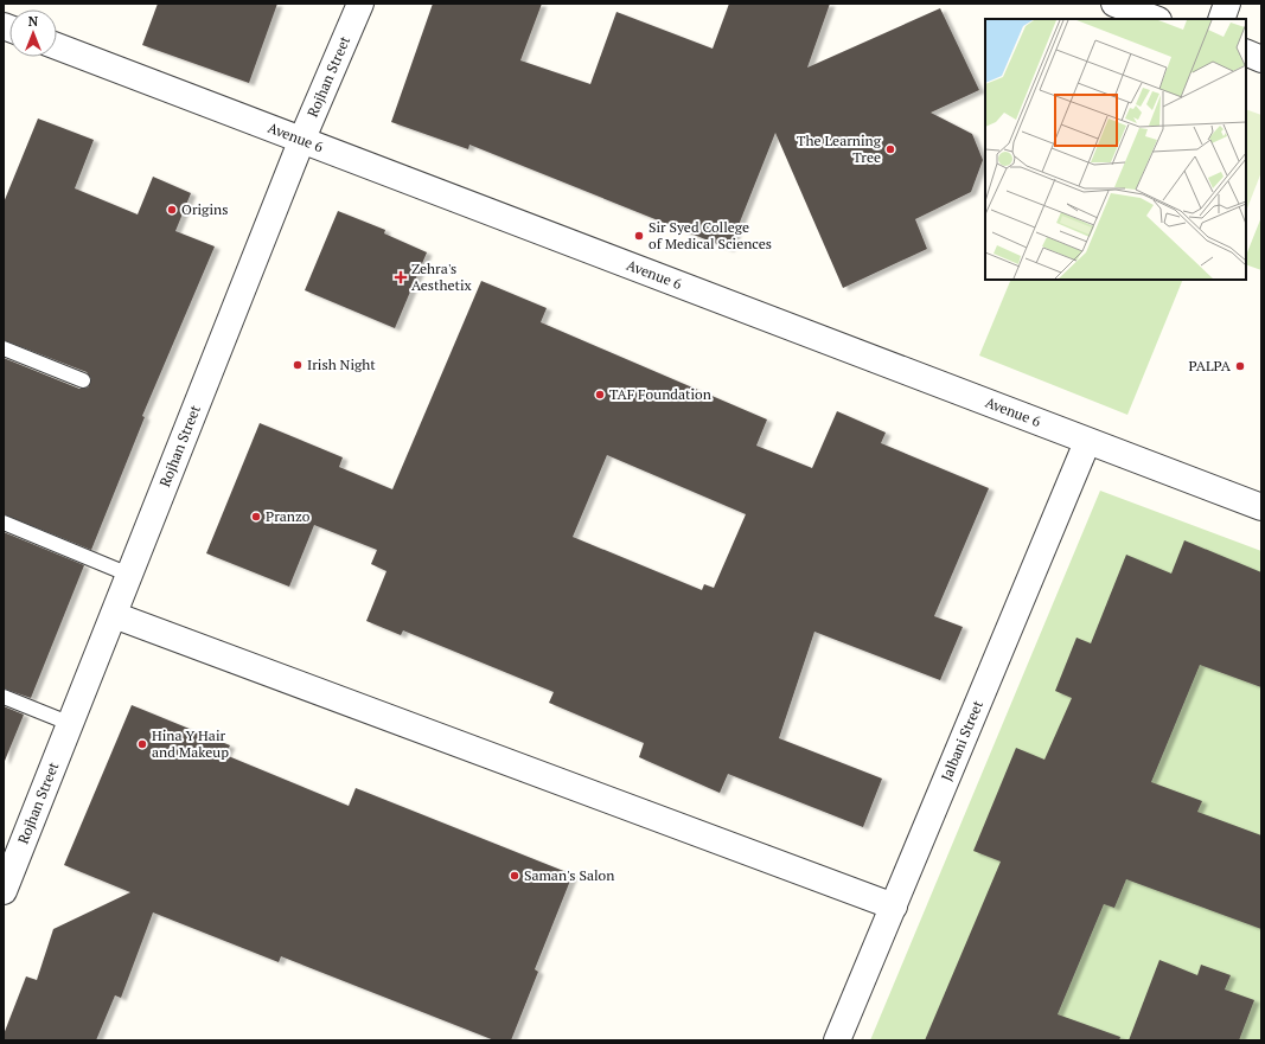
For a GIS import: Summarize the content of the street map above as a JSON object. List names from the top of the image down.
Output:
{
  "streets": {
    "street": ["Rojhan Street", "Avenue 6", "Jalbani Street"]
  },
  "crossings": [
    ["Rojhan Street", "Avenue 6"],
    ["Avenue 6", "Jalbani Street"]
  ],
  "places": {
    "other": [
      "The Learning Tree",
      "Origins",
      "Sir Syed College of Medical Sciences",
      "Irish Night",
      "PALPA",
      "TAF Foundation",
      "Pranzo",
      "Hina Y Hair and Makeup",
      "Saman's Salon"
    ],
    "health": ["Zehra's Aesthetix"]
  },
  "north": "top"
}
